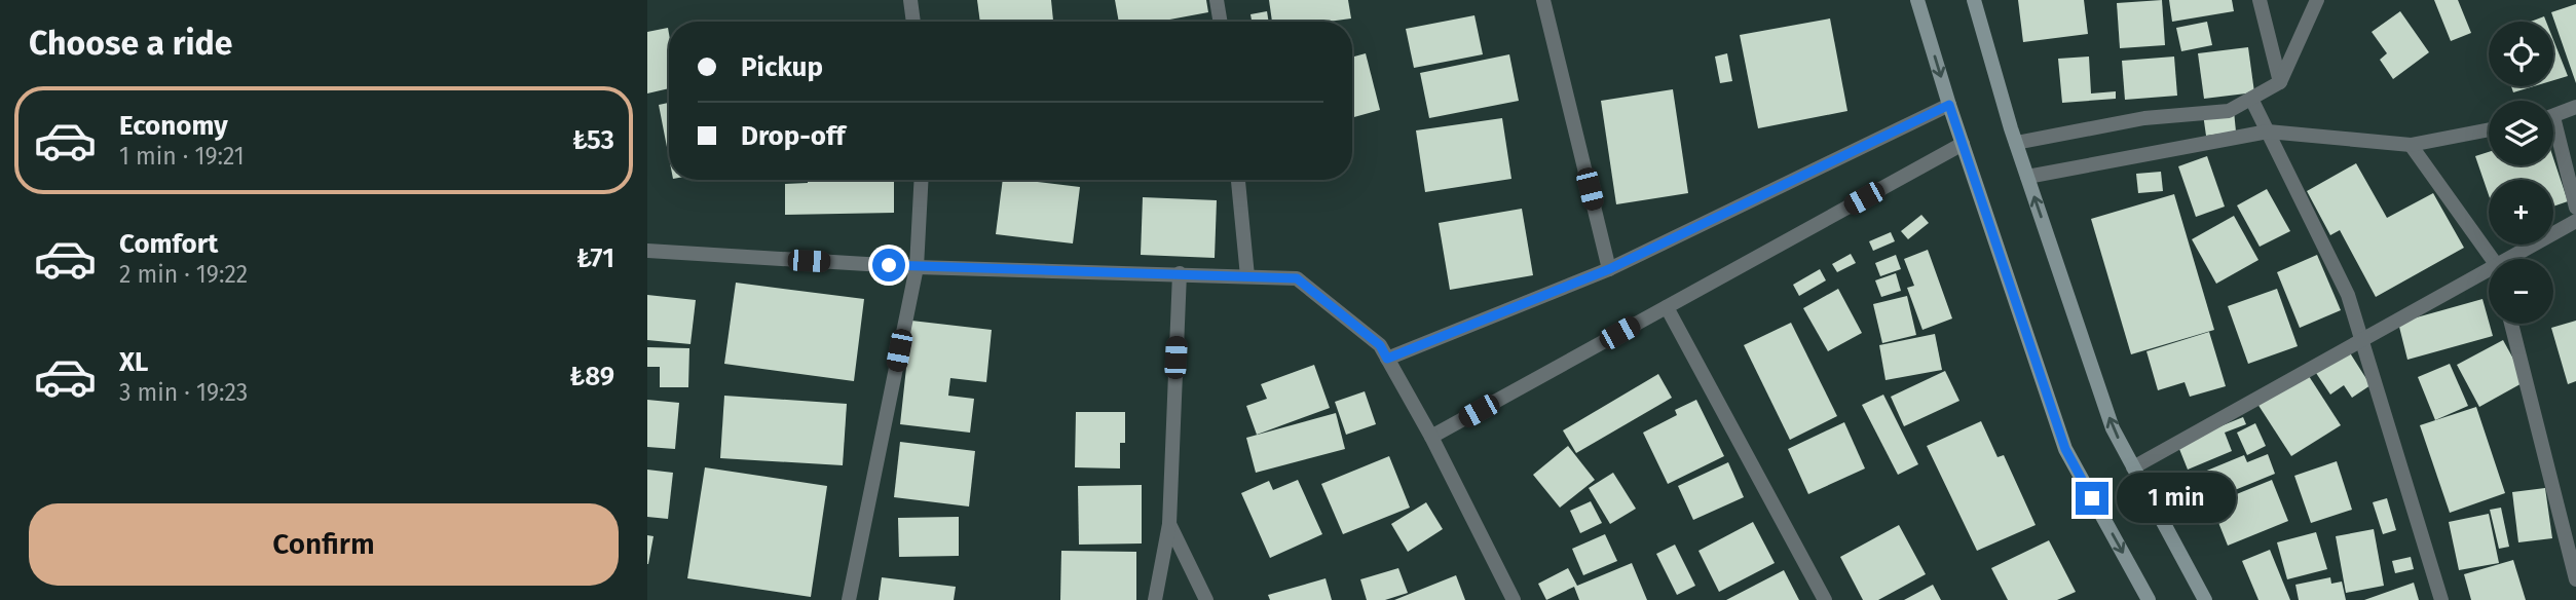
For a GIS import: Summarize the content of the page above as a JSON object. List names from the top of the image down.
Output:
{
  "page": {
    "heading": "Choose a ride",
    "map_buttons": ["+", "−"],
    "banner": ["Pickup", "Drop-off"],
    "list": [
      {
        "name": "Economy",
        "note": "1 min · 19:21",
        "value": "₺53"
      },
      {
        "name": "Comfort",
        "note": "2 min · 19:22",
        "value": "₺71"
      },
      {
        "name": "XL",
        "note": "3 min · 19:23",
        "value": "₺89"
      }
    ],
    "bubble": "1 min",
    "buttons": "Confirm"
  }
}
